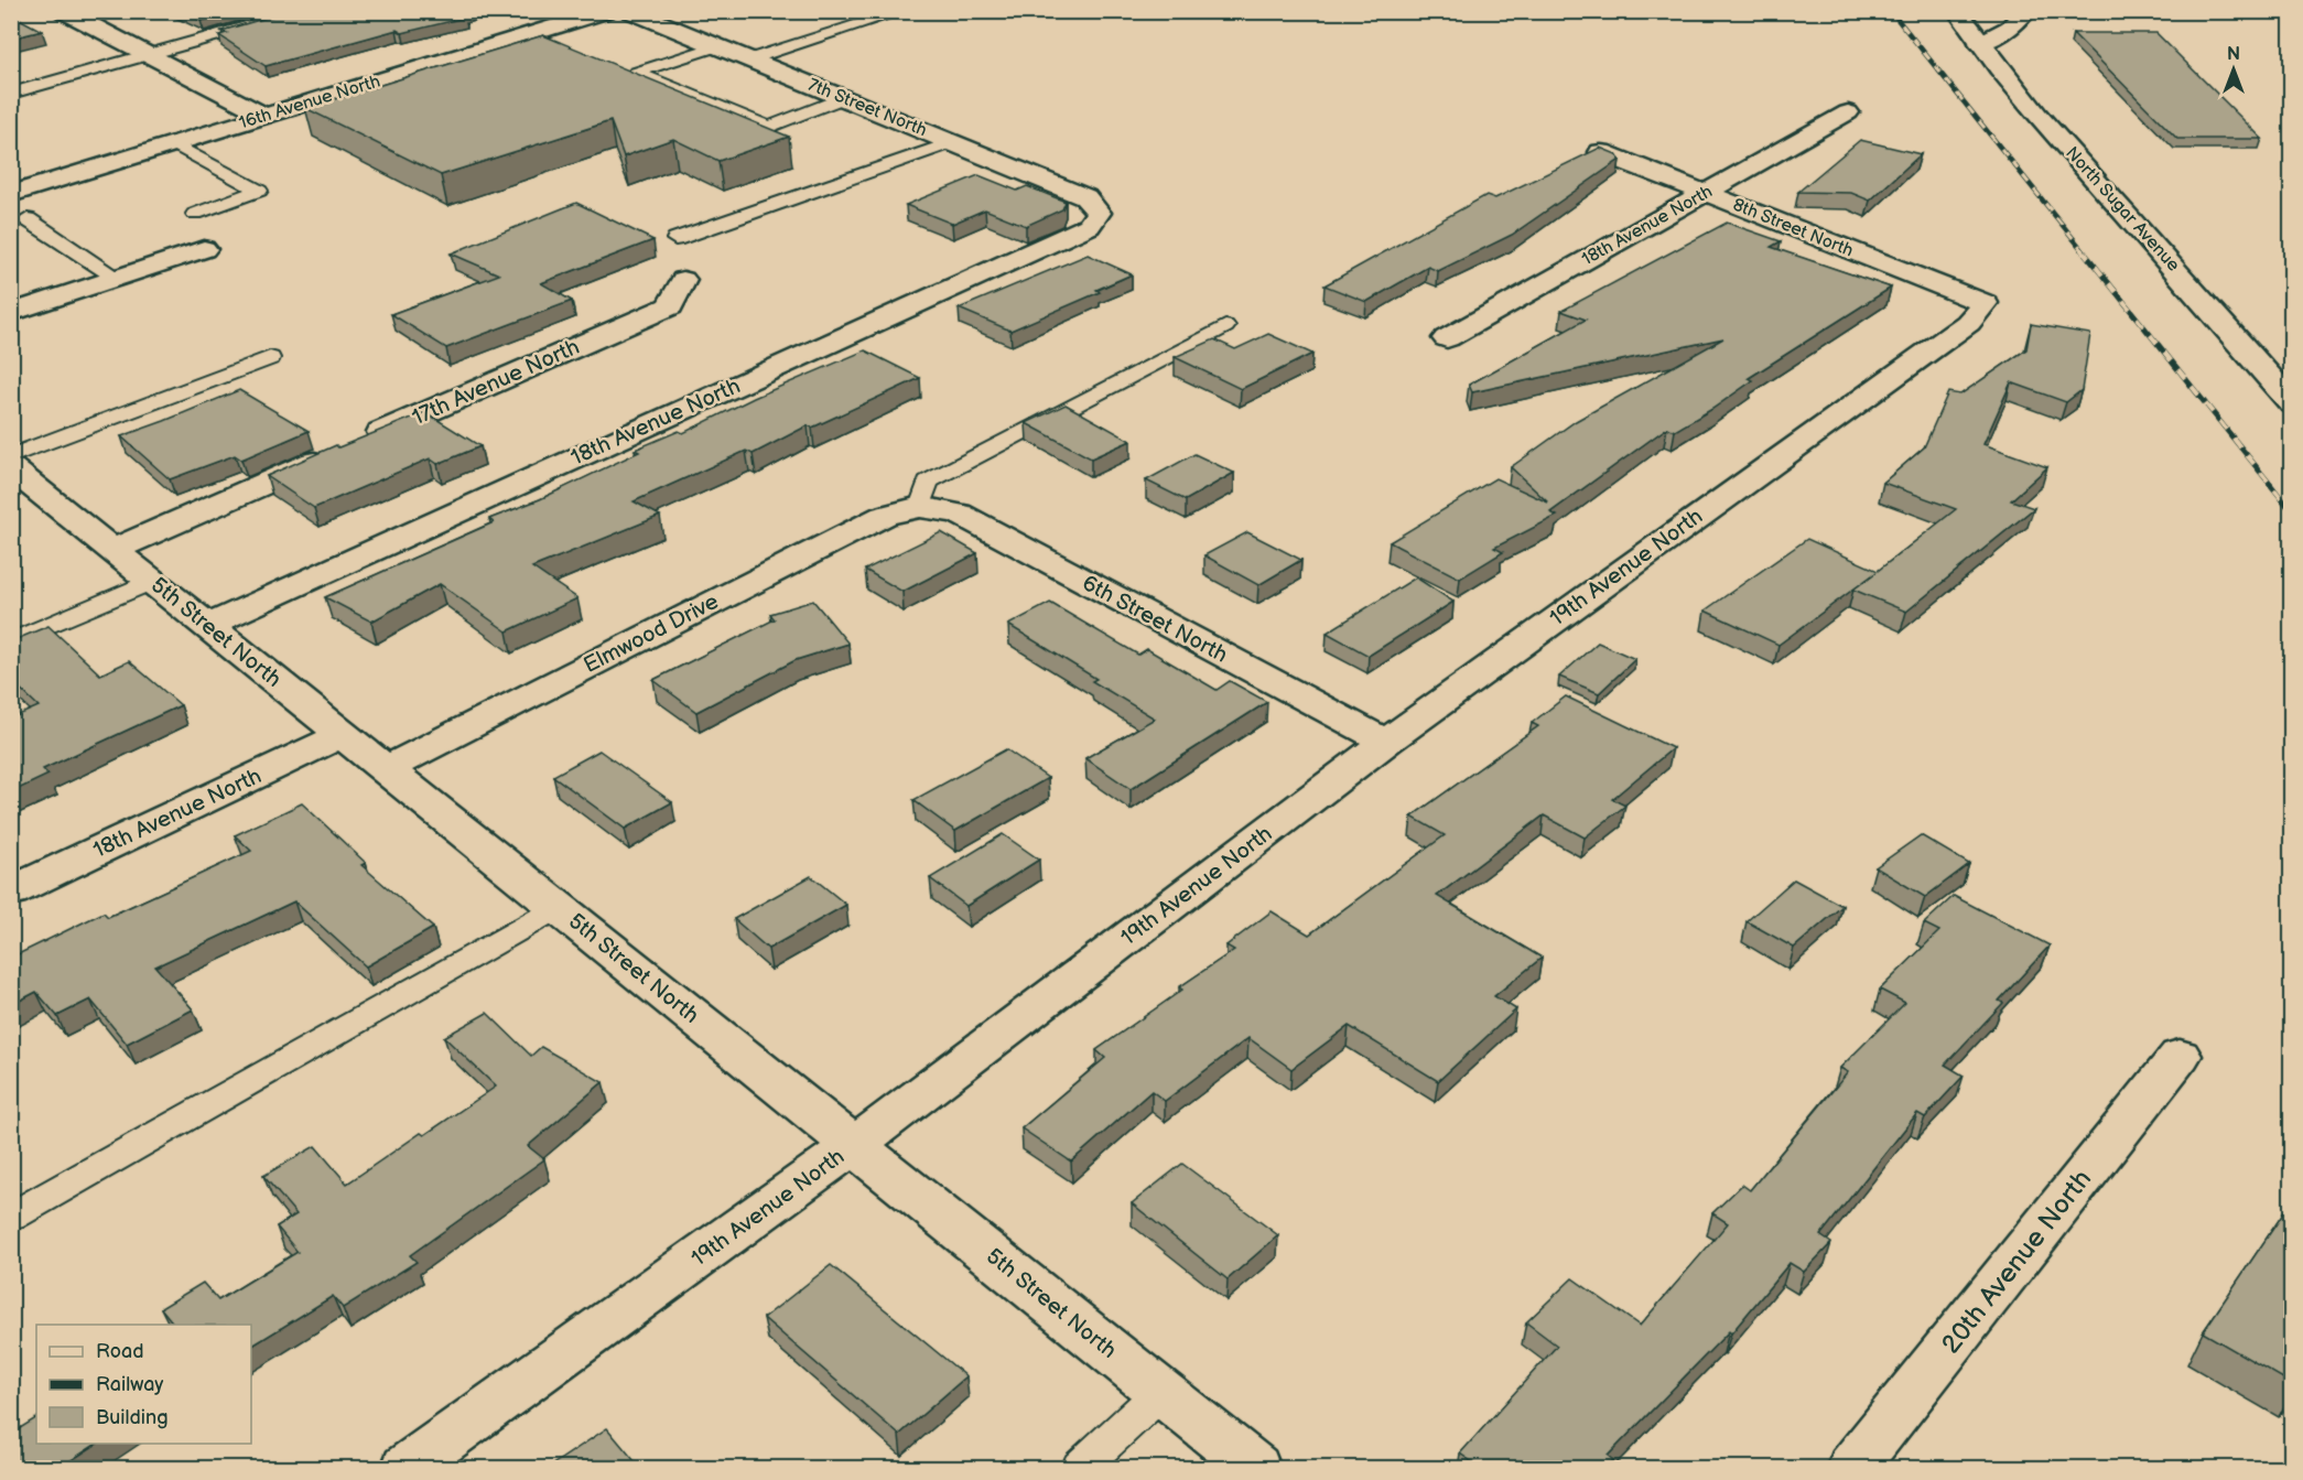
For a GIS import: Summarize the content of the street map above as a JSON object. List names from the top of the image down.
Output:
{
  "streets": {
    "street": [
      "16th Avenue North",
      "7th Street North",
      "North Sugar Avenue",
      "18th Avenue North",
      "8th Street North",
      "17th Avenue North",
      "19th Avenue North",
      "6th Street North",
      "5th Street North",
      "Elmwood Drive",
      "20th Avenue North"
    ]
  },
  "crossings": [
    ["7th Street North", "18th Avenue North"],
    ["18th Avenue North", "8th Street North"],
    ["18th Avenue North", "5th Street North"],
    ["8th Street North", "19th Avenue North"],
    ["17th Avenue North", "5th Street North"],
    ["19th Avenue North", "6th Street North"],
    ["19th Avenue North", "5th Street North"],
    ["6th Street North", "Elmwood Drive"],
    ["5th Street North", "Elmwood Drive"]
  ],
  "legend": ["Road", "Railway", "Building"],
  "north": "top"
}
